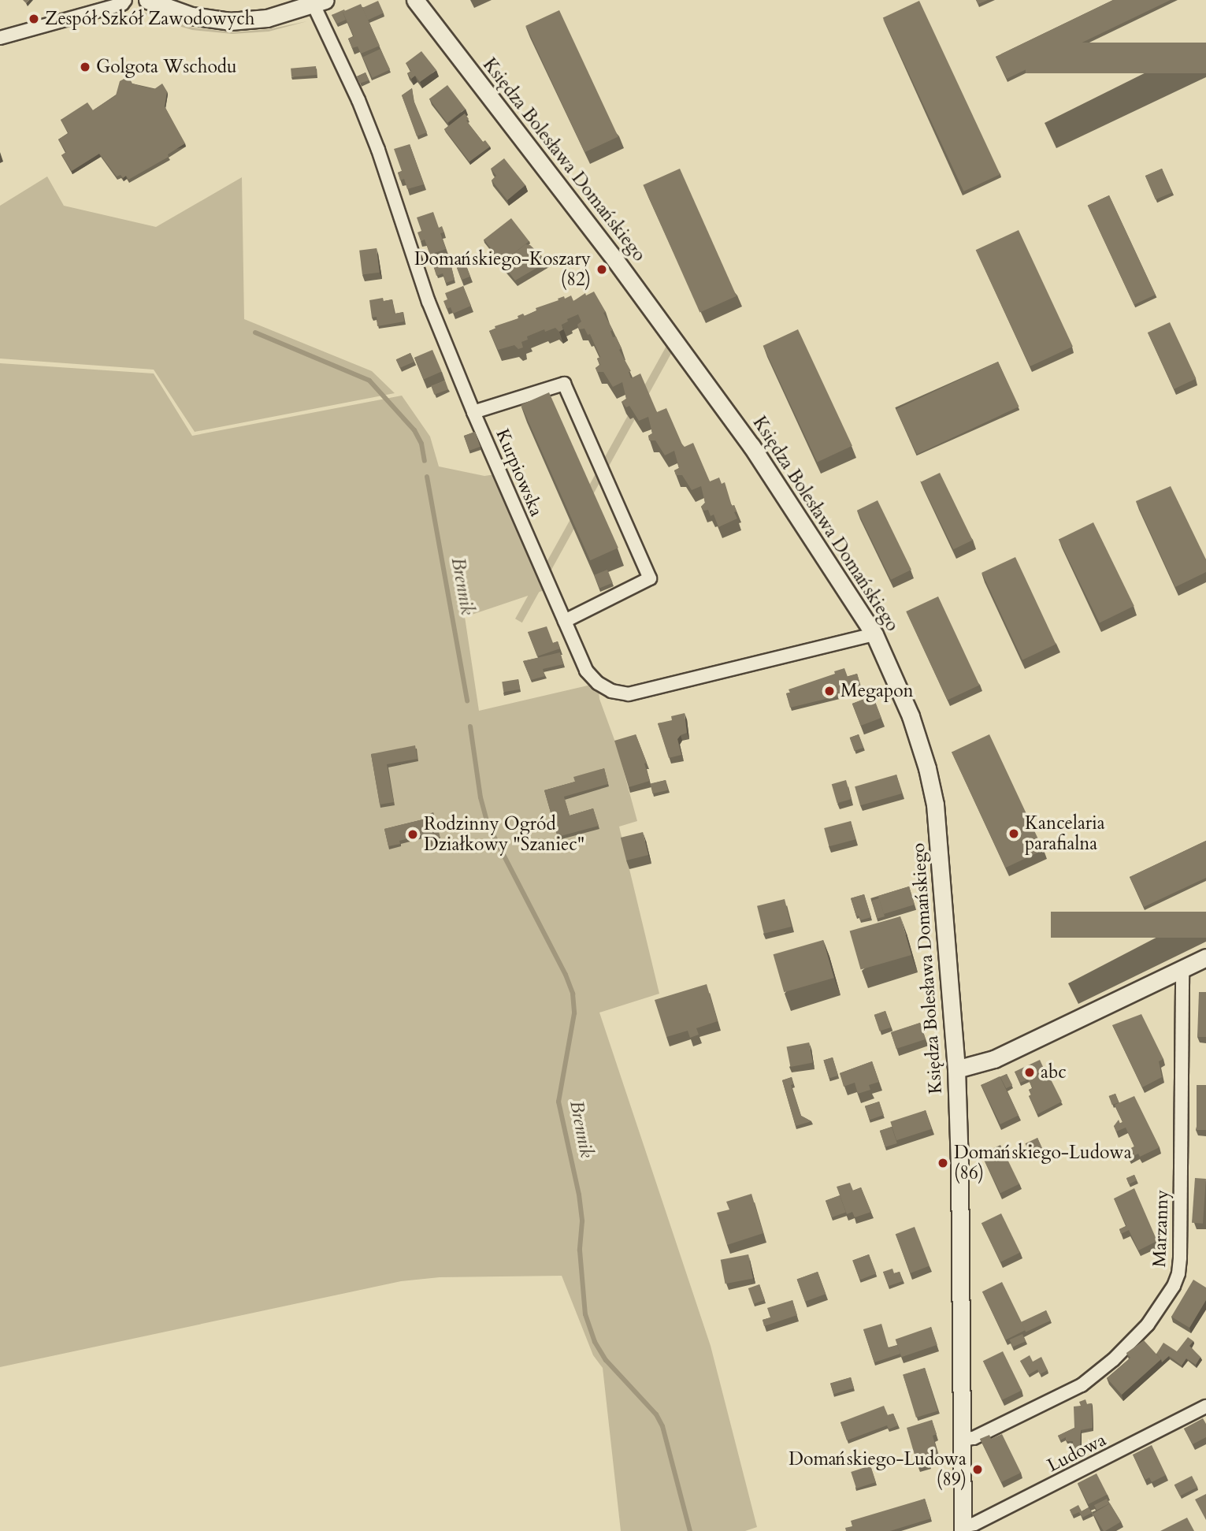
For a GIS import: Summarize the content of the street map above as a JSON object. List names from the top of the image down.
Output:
{
  "streets": {
    "main road": ["Księdza Bolesława Domańskiego"],
    "street": ["Kurpiowska", "Marzanny", "Ludowa"]
  },
  "crossings": [
    ["Księdza Bolesława Domańskiego", "Kurpiowska"],
    ["Księdza Bolesława Domańskiego", "Marzanny"],
    ["Księdza Bolesława Domańskiego", "Ludowa"]
  ],
  "water": ["Brennik"],
  "places": [
    "Zespół Szkół Zawodowych",
    "Golgota Wschodu",
    "Domańskiego-Koszary (82)",
    "Megapon",
    "Kancelaria parafialna",
    "Rodzinny Ogród Działkowy \"Szaniec\"",
    "abc",
    "Domańskiego-Ludowa (86)",
    "Domańskiego-Ludowa (89)"
  ]
}
